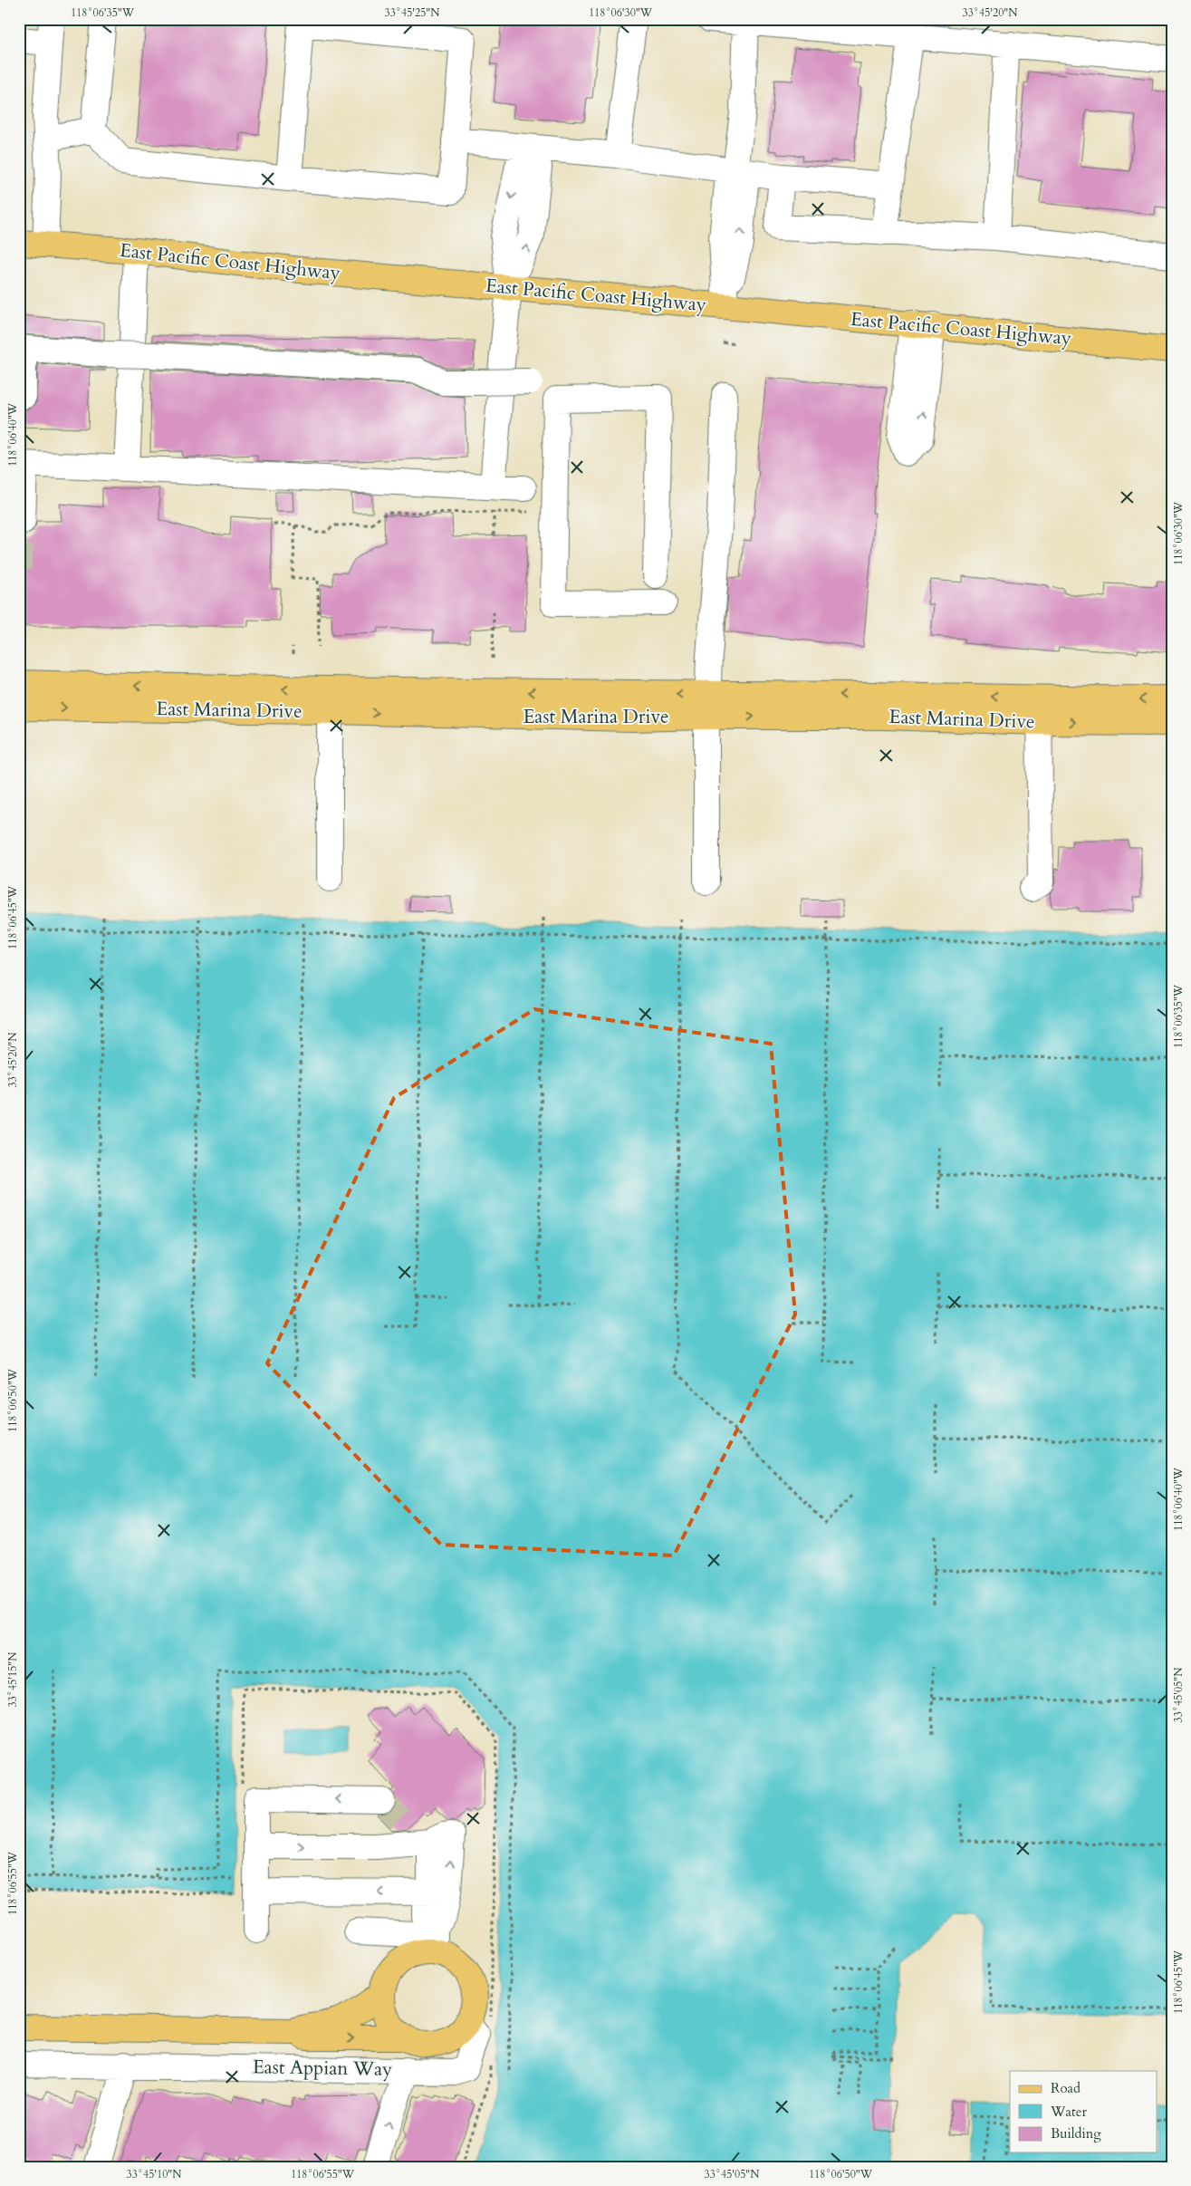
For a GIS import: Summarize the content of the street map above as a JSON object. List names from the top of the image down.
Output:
{
  "streets": {
    "main road": ["East Pacific Coast Highway", "East Marina Drive", "East Appian Way"]
  },
  "legend": ["Road", "Water", "Building"],
  "coordinates": [
    "118°06'35\"W",
    "33°45'25\"N",
    "118°06'30\"W",
    "33°45'20\"N",
    "118°06'40\"W",
    "118°06'45\"W",
    "118°06'50\"W",
    "33°45'15\"N",
    "33°45'05\"N",
    "118°06'55\"W",
    "33°45'10\"N"
  ]
}
